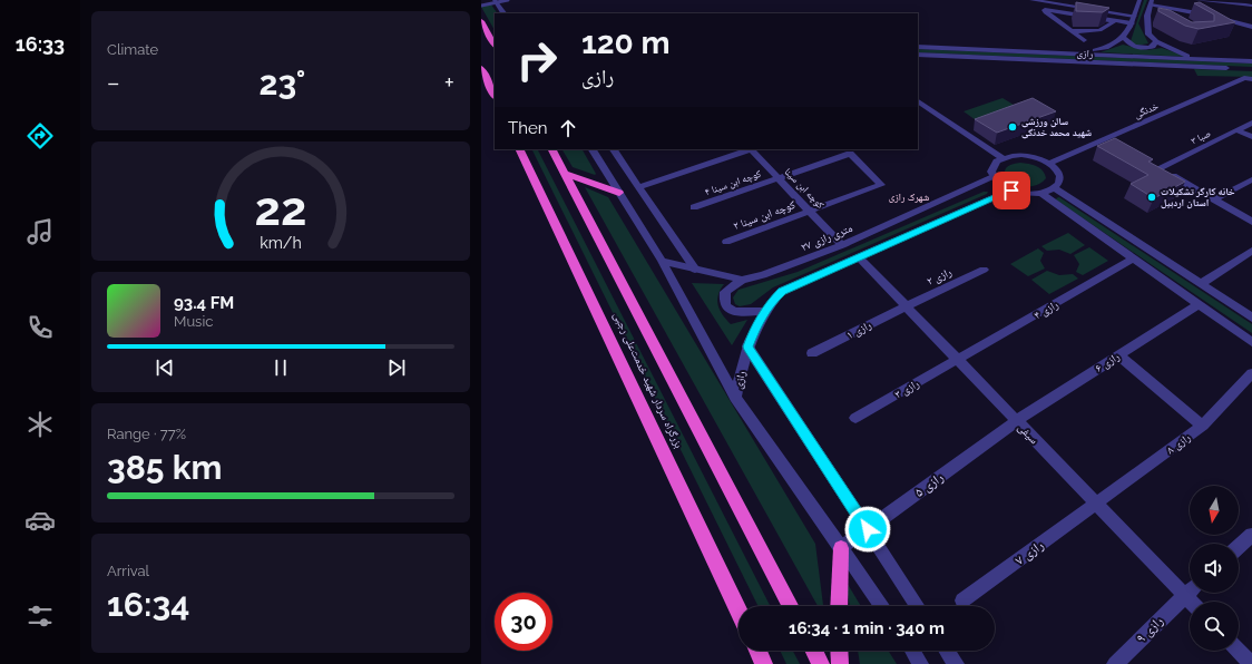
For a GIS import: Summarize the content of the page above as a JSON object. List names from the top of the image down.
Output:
{
  "streets": {
    "highway": ["بزرگراه سردار شهید خدمت‌علی رجبی"],
    "street": [
      "رازی",
      "خدنگی",
      "صبا ۳",
      "کوچه ابن سینا ۴",
      "کوچه ابن سینا",
      "کوچه ابن سینا ۲",
      "۲۷ متری رازی",
      "رازی ۲",
      "رازی ۴",
      "رازی ۱",
      "رازی ۶",
      "رازی ۳",
      "سیفی",
      "رازی ۸",
      "رازی ۵",
      "رازی ۷",
      "رازی ۹"
    ]
  },
  "crossings": [
    ["رازی", "سیفی"],
    ["کوچه ابن سینا ۴", "کوچه ابن سینا"],
    ["کوچه ابن سینا ۴", "کوچه ابن سینا ۲"],
    ["کوچه ابن سینا", "کوچه ابن سینا ۲"],
    ["کوچه ابن سینا", "۲۷ متری رازی"],
    ["رازی ۲", "رازی ۱"],
    ["رازی ۲", "سیفی"],
    ["رازی ۴", "رازی ۳"],
    ["رازی ۴", "سیفی"],
    ["رازی ۱", "سیفی"],
    ["رازی ۶", "سیفی"],
    ["رازی ۶", "رازی ۵"],
    ["رازی ۳", "سیفی"],
    ["سیفی", "رازی ۸"],
    ["سیفی", "رازی ۵"],
    ["سیفی", "رازی ۷"],
    ["سیفی", "رازی ۹"],
    ["رازی ۸", "رازی ۷"]
  ],
  "districts": ["شهرک رازی"],
  "places": ["سالن ورزشی شهید محمد خدنگی", "خانه کارگر تشکیلات استان اردبیل"],
  "north": "bottom",
  "page": {
    "tabs": "16:33",
    "tile": [
      "Climate",
      ["Range · 77%", "385 km"],
      ["Arrival", "16:34"]
    ],
    "turn": ["120 m", "رازی"],
    "heat": ["−", "23°", "+"],
    "then": "Then",
    "song": ["93.4 FM", "Music"],
    "limit": "30",
    "trip": "16:34 · 1 min · 340 m",
    "gauge": ["22", "km/h"]
  }
}
